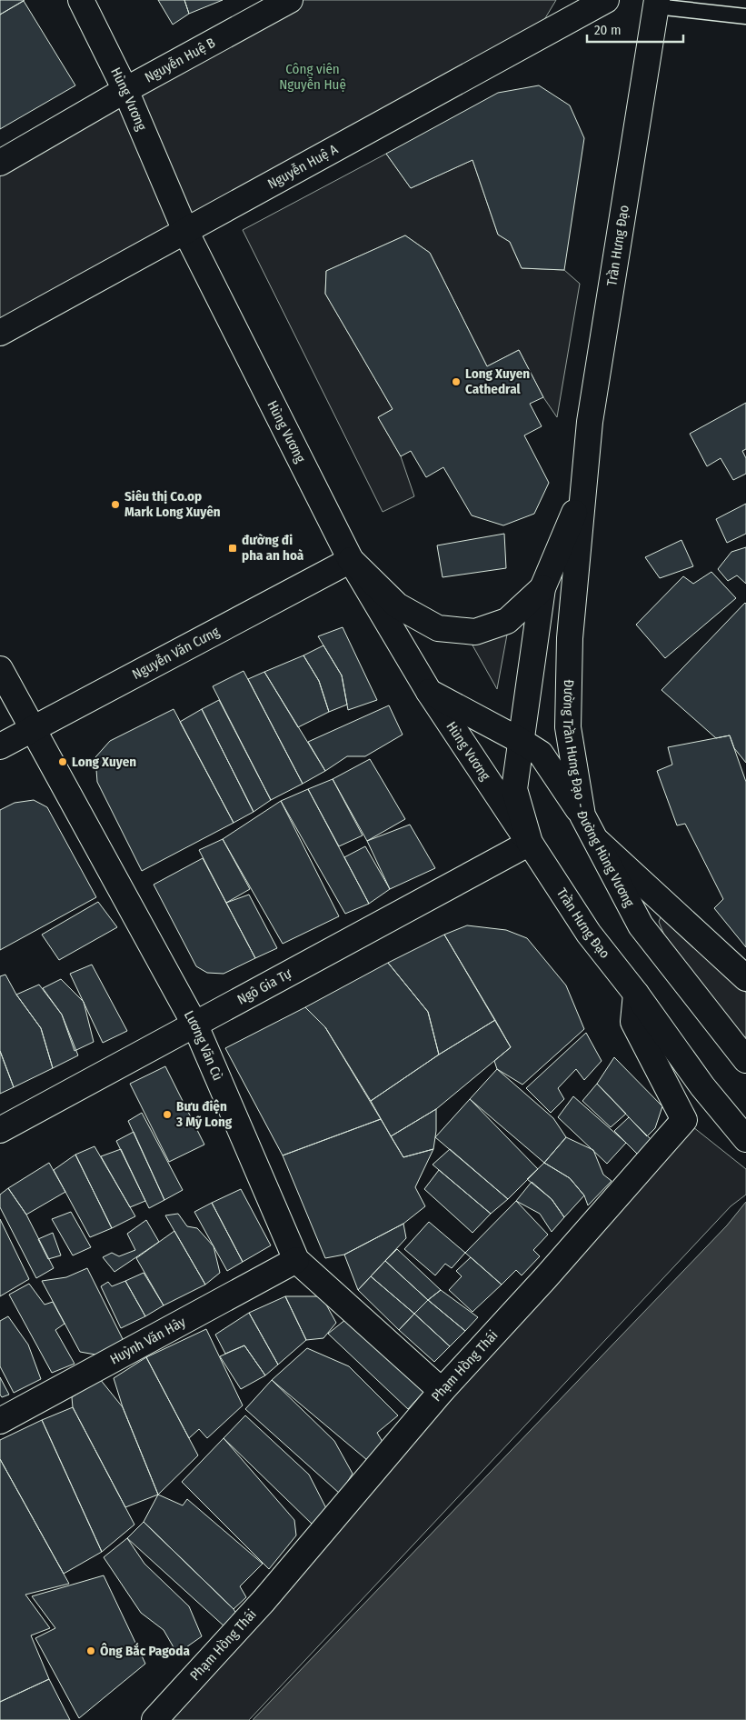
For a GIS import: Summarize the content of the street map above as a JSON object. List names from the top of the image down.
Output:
{
  "streets": {
    "main road": [
      "Nguyễn Huệ B",
      "Hùng Vương",
      "Nguyễn Huệ A",
      "Trần Hưng Đạo",
      "Nguyễn Văn Cưng",
      "Đường Trần Hưng Đạo - Đường Hùng Vương",
      "Ngô Gia Tự",
      "Lương Vãn Cù",
      "Huỳnh Văn Hây",
      "Phạm Hồng Thái"
    ]
  },
  "crossings": [
    ["Nguyễn Huệ B", "Hùng Vương"],
    ["Hùng Vương", "Nguyễn Huệ A"],
    ["Hùng Vương", "Trần Hưng Đạo"],
    ["Hùng Vương", "Nguyễn Văn Cưng"],
    ["Hùng Vương", "Ngô Gia Tự"],
    ["Trần Hưng Đạo", "Đường Trần Hưng Đạo - Đường Hùng Vương"],
    ["Trần Hưng Đạo", "Ngô Gia Tự"],
    ["Trần Hưng Đạo", "Phạm Hồng Thái"],
    ["Nguyễn Văn Cưng", "Lương Vãn Cù"],
    ["Ngô Gia Tự", "Lương Vãn Cù"],
    ["Lương Vãn Cù", "Huỳnh Văn Hây"],
    ["Lương Vãn Cù", "Phạm Hồng Thái"]
  ],
  "parks": ["Công viên Nguyễn Huệ"],
  "places": {
    "other": [
      "Long Xuyen Cathedral",
      "Siêu thị Co.op Mark Long Xuyên",
      "Long Xuyen",
      "Bưu điện 3 Mỹ Long",
      "Ông Bắc Pagoda"
    ],
    "transit": ["đường đi pha an hoà"]
  },
  "scale_bar": "20 m"
}
